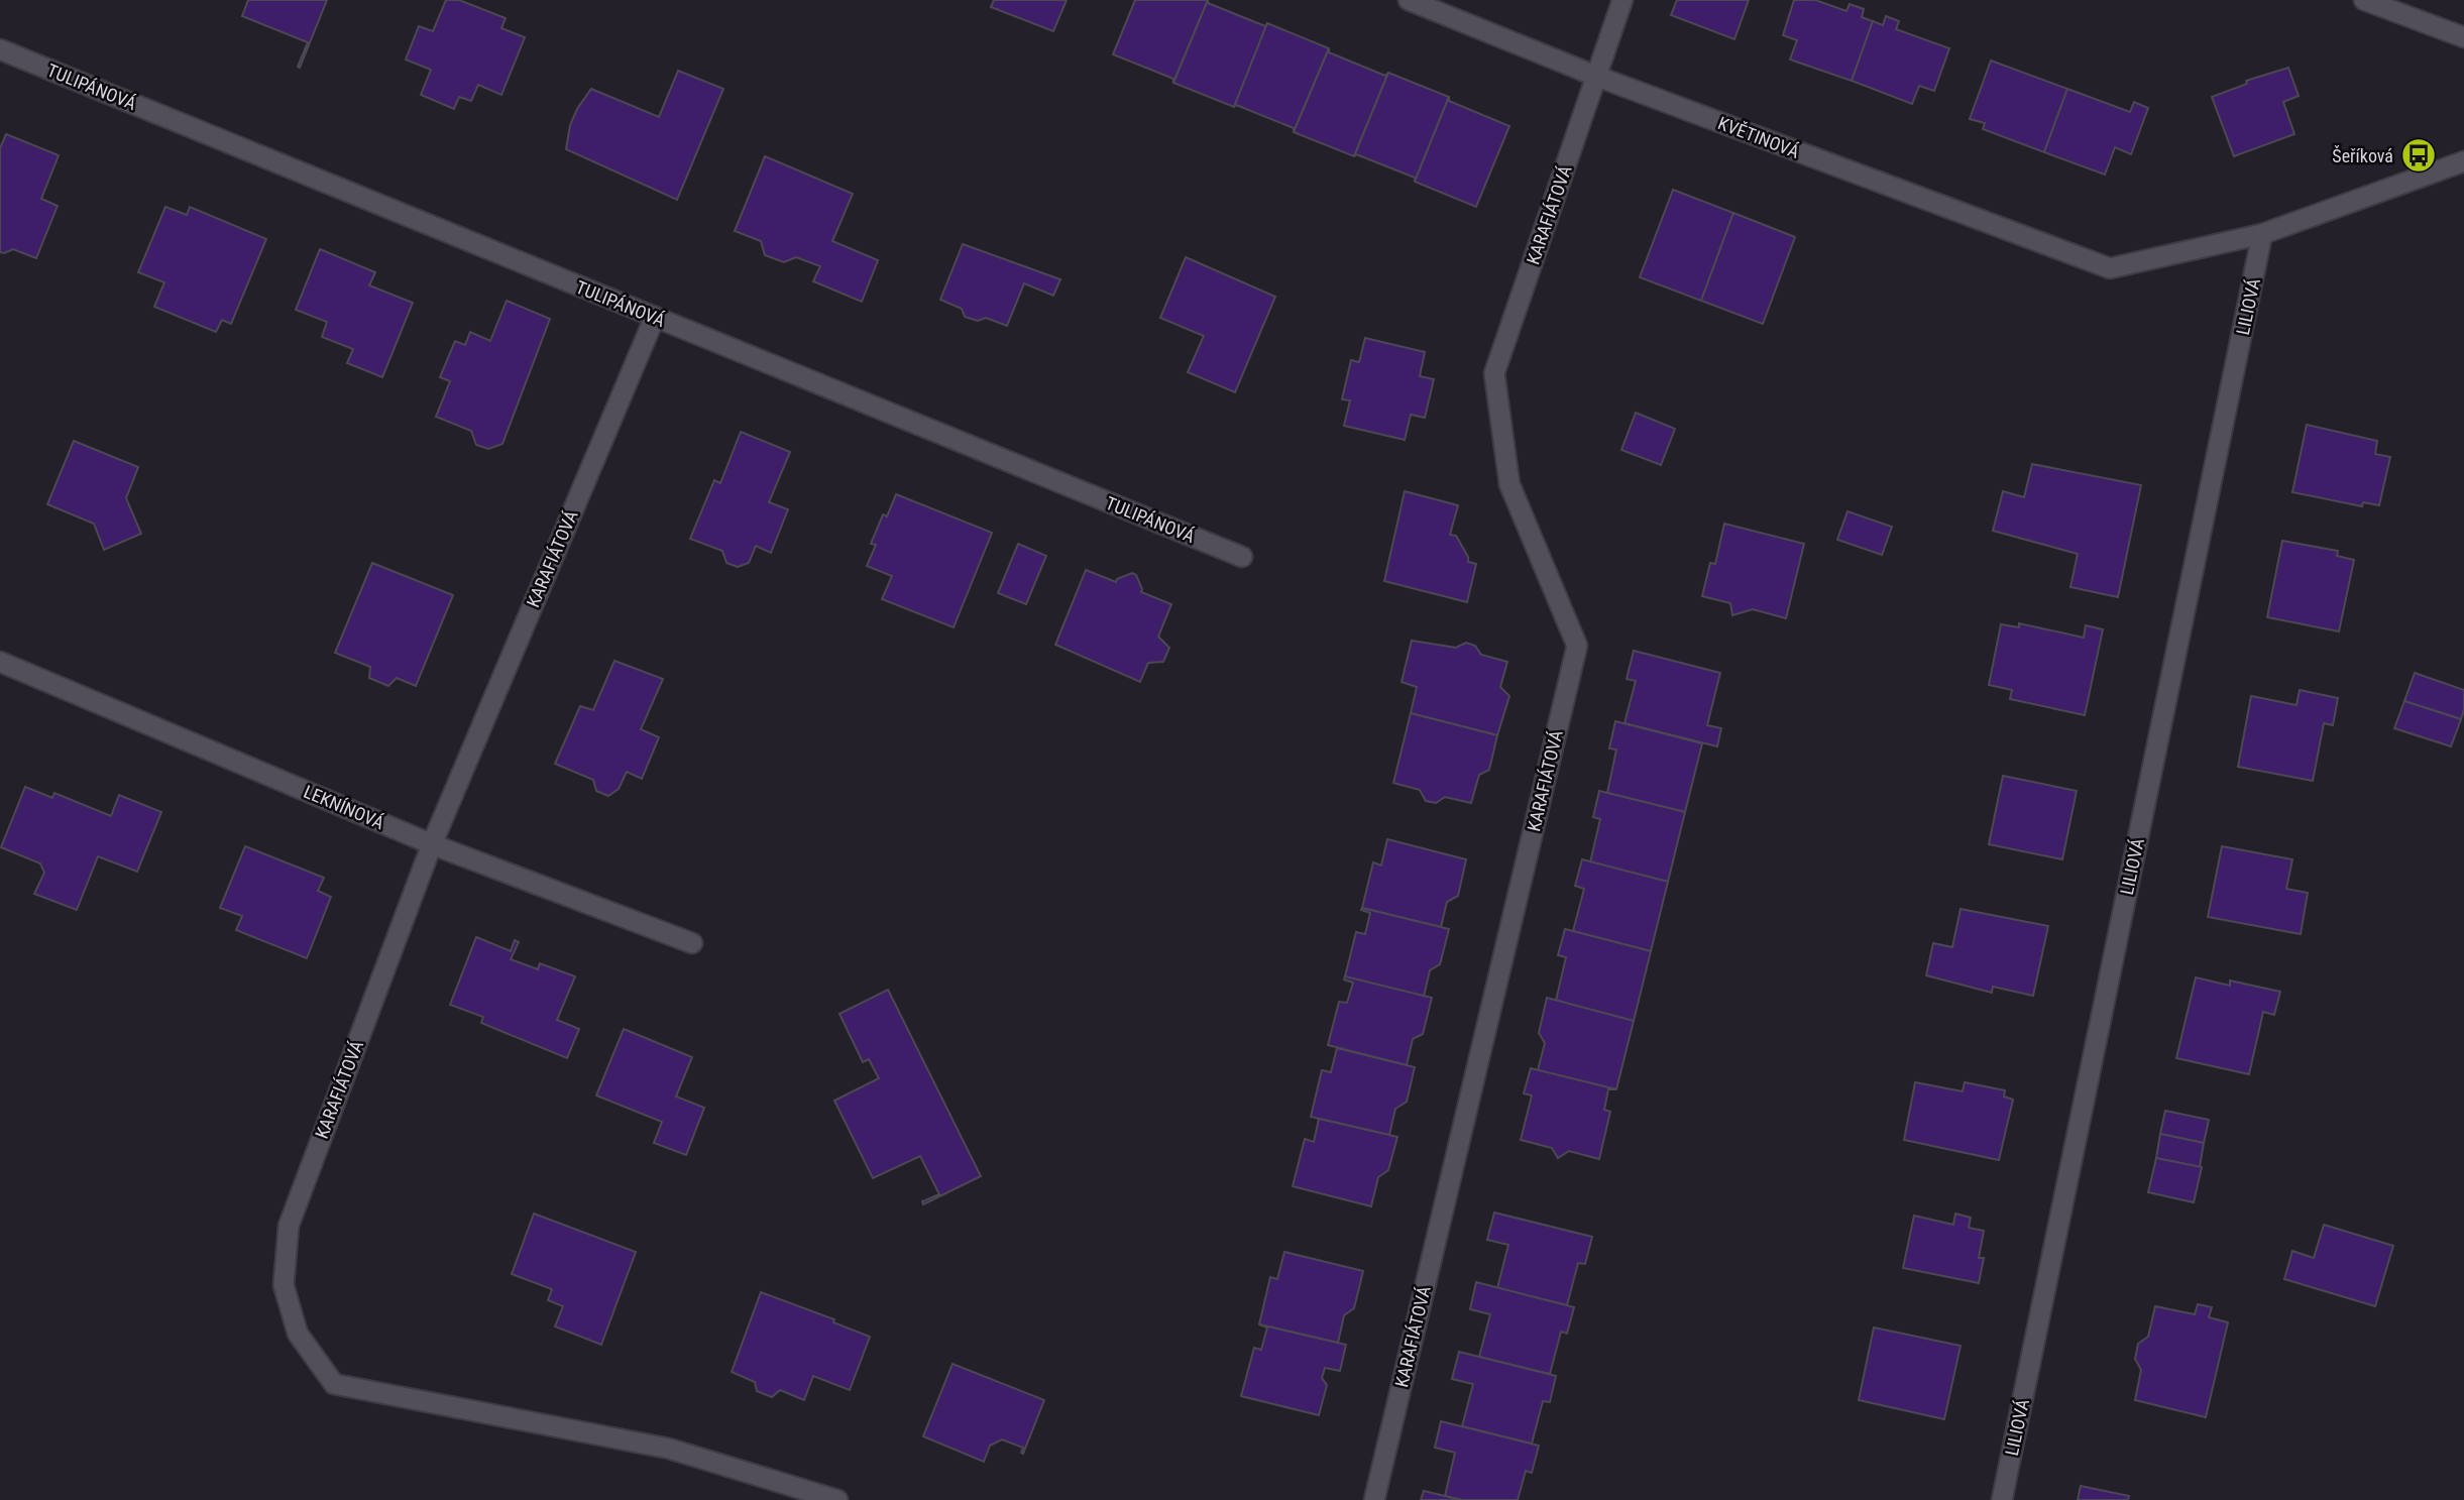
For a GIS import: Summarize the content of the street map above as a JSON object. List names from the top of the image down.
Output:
{
  "streets": {
    "street": [
      "TULIPÁNOVÁ",
      "KVĚTINOVÁ",
      "KARAFIÁTOVÁ",
      "LILIOVÁ",
      "LEKNÍNOVÁ"
    ]
  },
  "crossings": [
    ["TULIPÁNOVÁ", "KARAFIÁTOVÁ"],
    ["KVĚTINOVÁ", "KARAFIÁTOVÁ"],
    ["KVĚTINOVÁ", "LILIOVÁ"],
    ["KARAFIÁTOVÁ", "LEKNÍNOVÁ"]
  ],
  "places": {
    "bus stop": ["Šeříková"]
  }
}
